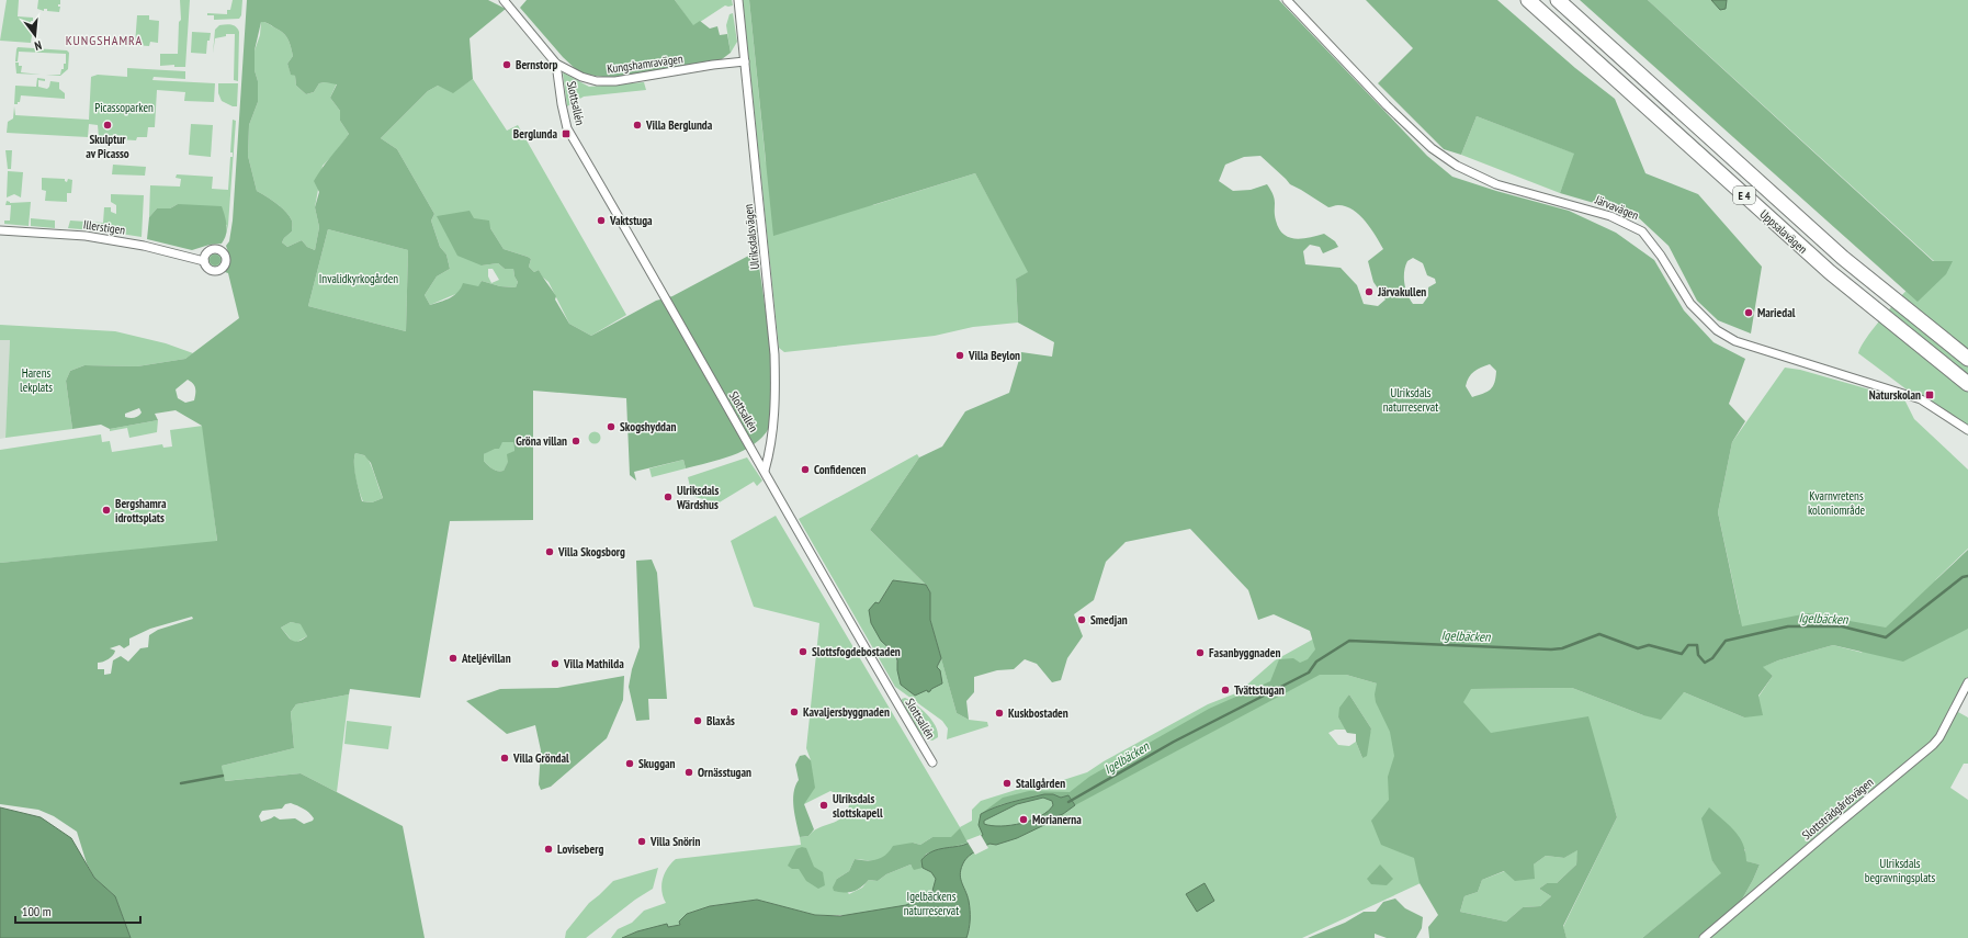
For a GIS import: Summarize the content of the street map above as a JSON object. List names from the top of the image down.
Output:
{
  "streets": {
    "highway": ["E 4", "Uppsalavägen"],
    "street": [
      "Kungshamravägen",
      "Slottsallén",
      "Järvavägen",
      "Illerstigen",
      "Ulriksdalsvägen",
      "Slottsträdgårdsvägen"
    ]
  },
  "crossings": [
    ["Kungshamravägen", "Slottsallén"],
    ["Kungshamravägen", "Ulriksdalsvägen"],
    ["Slottsallén", "Ulriksdalsvägen"]
  ],
  "districts": ["KUNGSHAMRA"],
  "water": ["Igelbäcken"],
  "parks": [
    "Picassoparken",
    "Invalidkyrkogården",
    "Harens lekplats",
    "Ulriksdals naturreservat",
    "Kvarnvretens koloniområde",
    "Ulriksdals begravningsplats",
    "Igelbäckens naturreservat"
  ],
  "places": {
    "other": [
      "Bernstorp",
      "Skulptur av Picasso",
      "Villa Berglunda",
      "Vaktstuga",
      "Järvakullen",
      "Mariedal",
      "Villa Beylon",
      "Skogshyddan",
      "Gröna villan",
      "Confidencen",
      "Ulriksdals Wärdshus",
      "Bergshamra idrottsplats",
      "Villa Skogsborg",
      "Smedjan",
      "Slottsfogdebostaden",
      "Fasanbyggnaden",
      "Ateljévillan",
      "Villa Mathilda",
      "Tvättstugan",
      "Kavaljersbyggnaden",
      "Kuskbostaden",
      "Blaxås",
      "Villa Gröndal",
      "Skuggan",
      "Ornässtugan",
      "Stallgården",
      "Ulriksdals slottskapell",
      "Morianerna",
      "Villa Snörin",
      "Loviseberg"
    ],
    "transit": ["Berglunda", "Naturskolan"]
  },
  "scale_bar": "100 m",
  "north": "bottom"
}
